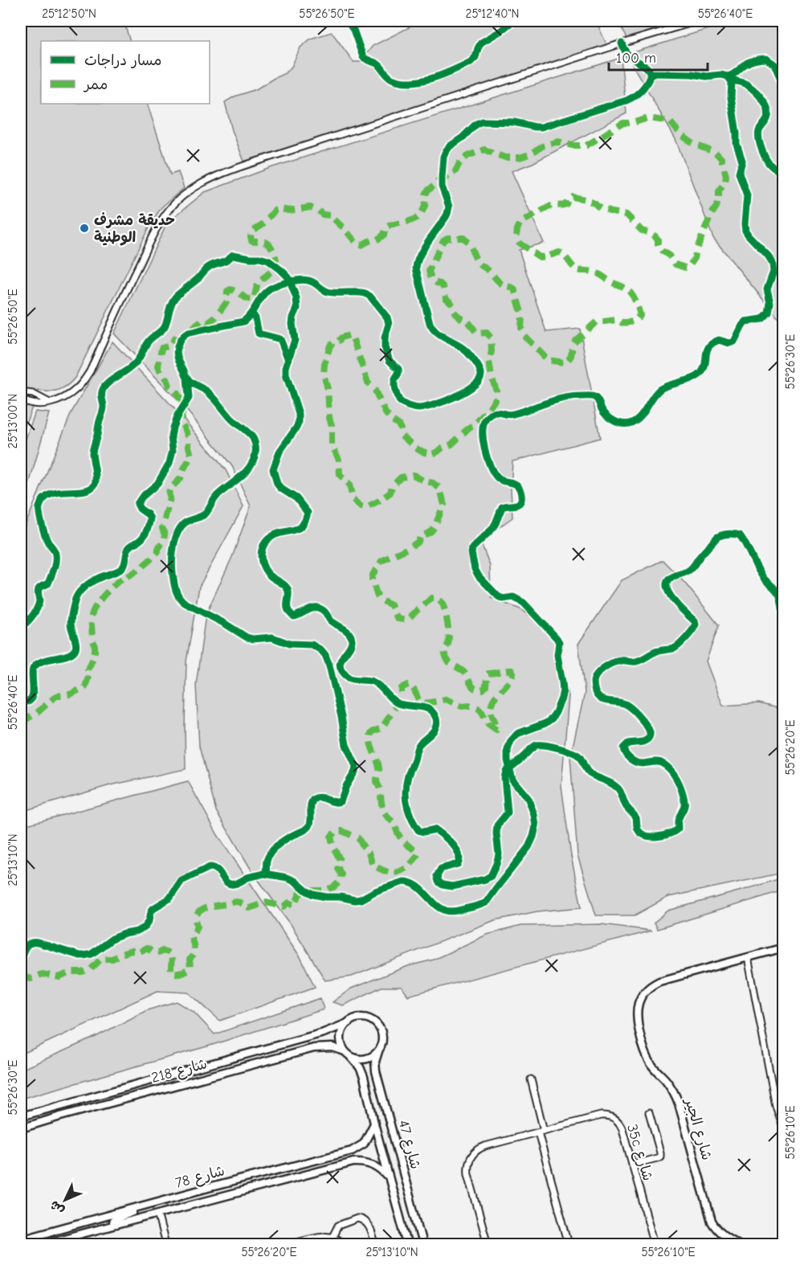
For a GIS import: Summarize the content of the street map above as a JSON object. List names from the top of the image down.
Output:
{
  "streets": {
    "street": [
      "شارع 218",
      "شارع الجير",
      "شارع 47",
      "35c شارع",
      "شارع 78"
    ]
  },
  "crossings": [
    ["شارع 218", "شارع 47"],
    ["شارع 47", "شارع 78"]
  ],
  "places": ["حديقة مشرف الوطنية"],
  "legend": ["مسار دراجات", "ممر"],
  "scale_bar": "100 m",
  "north": "bottom left",
  "coordinates": [
    "25°12'50\"N",
    "55°26'50\"E",
    "25°12'40\"N",
    "55°26'40\"E",
    "55°26'30\"E",
    "25°13'00\"N",
    "55°26'20\"E",
    "25°13'10\"N",
    "55°26'10\"E"
  ]
}
